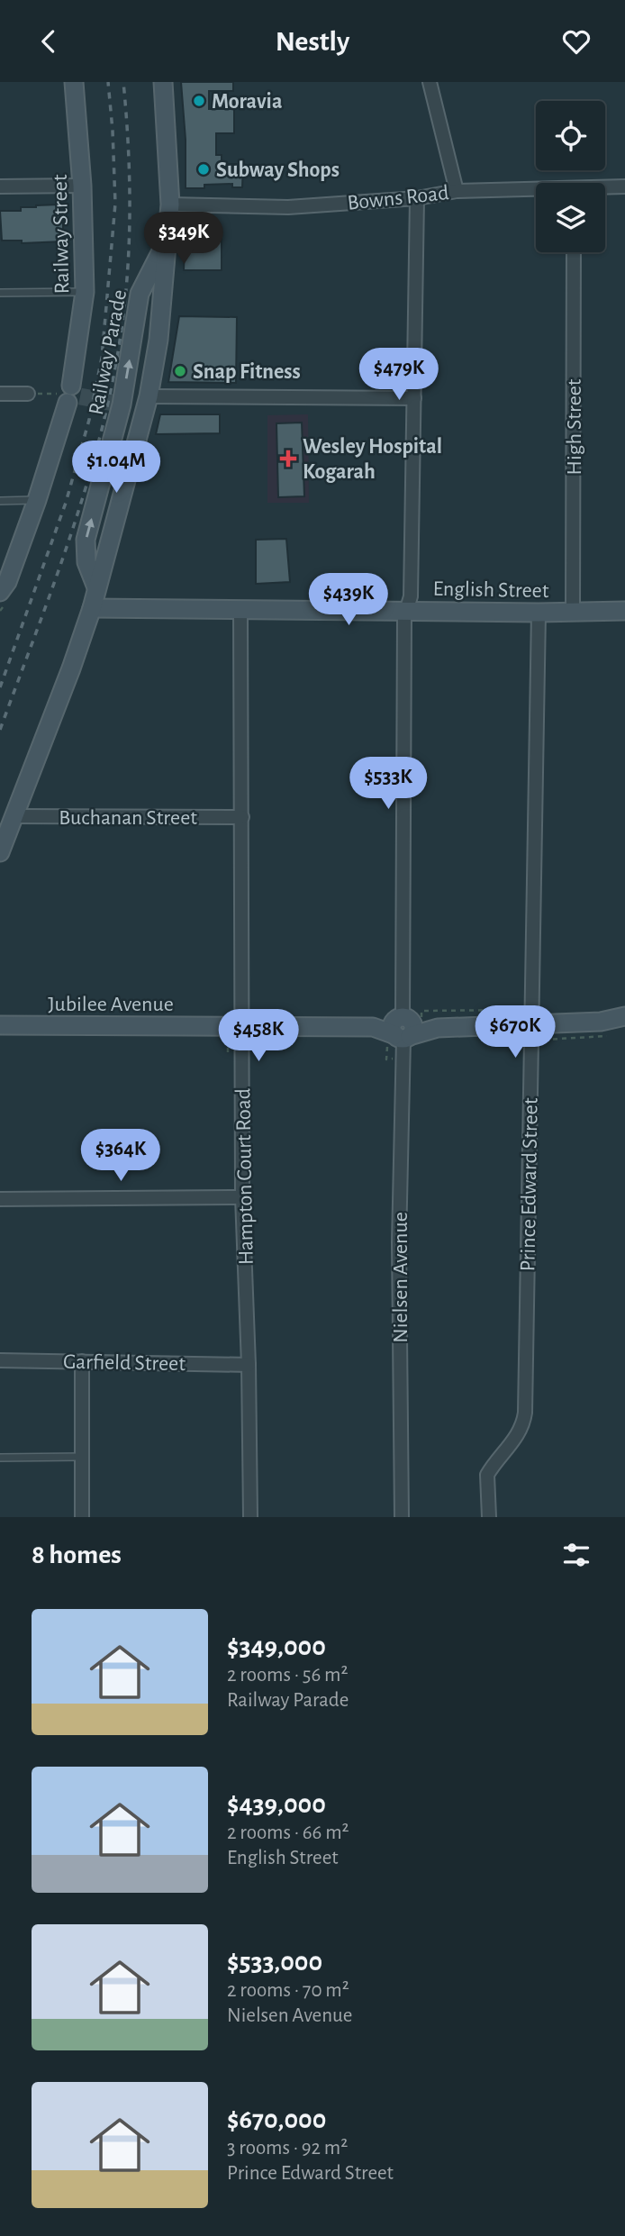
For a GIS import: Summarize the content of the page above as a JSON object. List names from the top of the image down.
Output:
{
  "streets": {
    "main road": [
      "Railway Street",
      "Railway Parade",
      "English Street",
      "Jubilee Avenue"
    ],
    "street": [
      "Bowns Road",
      "High Street",
      "Buchanan Street",
      "Hampton Court Road",
      "Prince Edward Street",
      "Nielsen Avenue",
      "Garfield Street"
    ]
  },
  "crossings": [
    ["Bowns Road", "Railway Parade"],
    ["Bowns Road", "Nielsen Avenue"],
    ["Railway Parade", "English Street"],
    ["Railway Parade", "Buchanan Street"],
    ["High Street", "English Street"],
    ["English Street", "Hampton Court Road"],
    ["English Street", "Prince Edward Street"],
    ["English Street", "Nielsen Avenue"],
    ["Buchanan Street", "Hampton Court Road"],
    ["Jubilee Avenue", "Hampton Court Road"],
    ["Jubilee Avenue", "Nielsen Avenue"],
    ["Hampton Court Road", "Garfield Street"]
  ],
  "places": {
    "other": ["Moravia", "Subway Shops", "Snap Fitness"],
    "health": ["Wesley Hospital Kogarah"]
  },
  "page": {
    "header": "Nestly",
    "price": [
      "$349K",
      "$479K",
      "$1.04M",
      "$439K",
      "$533K",
      "$670K",
      "$458K",
      "$364K"
    ],
    "heading": "8 homes",
    "list": [
      {
        "name": "$349,000",
        "note": "2 rooms · 56 m² · Railway Parade"
      },
      {
        "name": "$439,000",
        "note": "2 rooms · 66 m² · English Street"
      },
      {
        "name": "$533,000",
        "note": "2 rooms · 70 m² · Nielsen Avenue"
      },
      {
        "name": "$670,000",
        "note": "3 rooms · 92 m² · Prince Edward Street"
      }
    ]
  }
}
